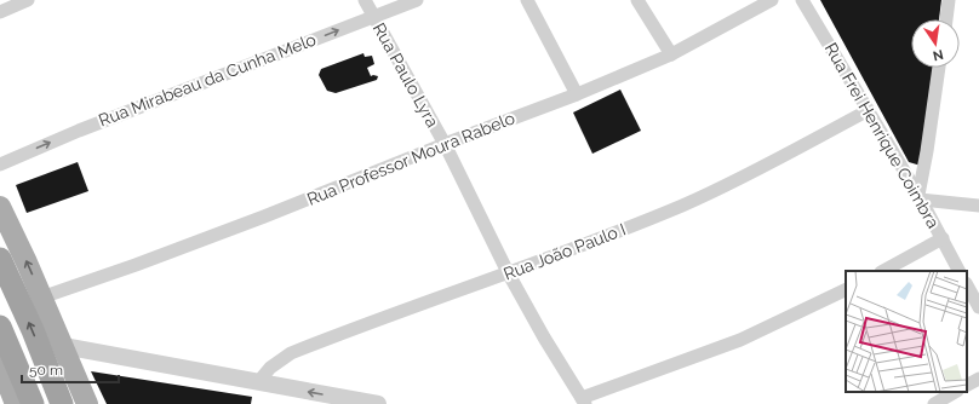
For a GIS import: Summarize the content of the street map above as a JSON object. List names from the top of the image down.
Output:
{
  "streets": {
    "street": [
      "Rua Paulo Lyra",
      "Rua Mirabeau da Cunha Melo",
      "Rua Frei Henrique Coimbra",
      "Rua Professor Moura Rabelo",
      "Rua João Paulo I"
    ]
  },
  "crossings": [
    ["Rua Paulo Lyra", "Rua Mirabeau da Cunha Melo"],
    ["Rua Paulo Lyra", "Rua Professor Moura Rabelo"],
    ["Rua Paulo Lyra", "Rua João Paulo I"],
    ["Rua Frei Henrique Coimbra", "Rua João Paulo I"]
  ],
  "one_way": ["Rua Mirabeau da Cunha Melo"],
  "scale_bar": "50 m",
  "north": "bottom"
}
